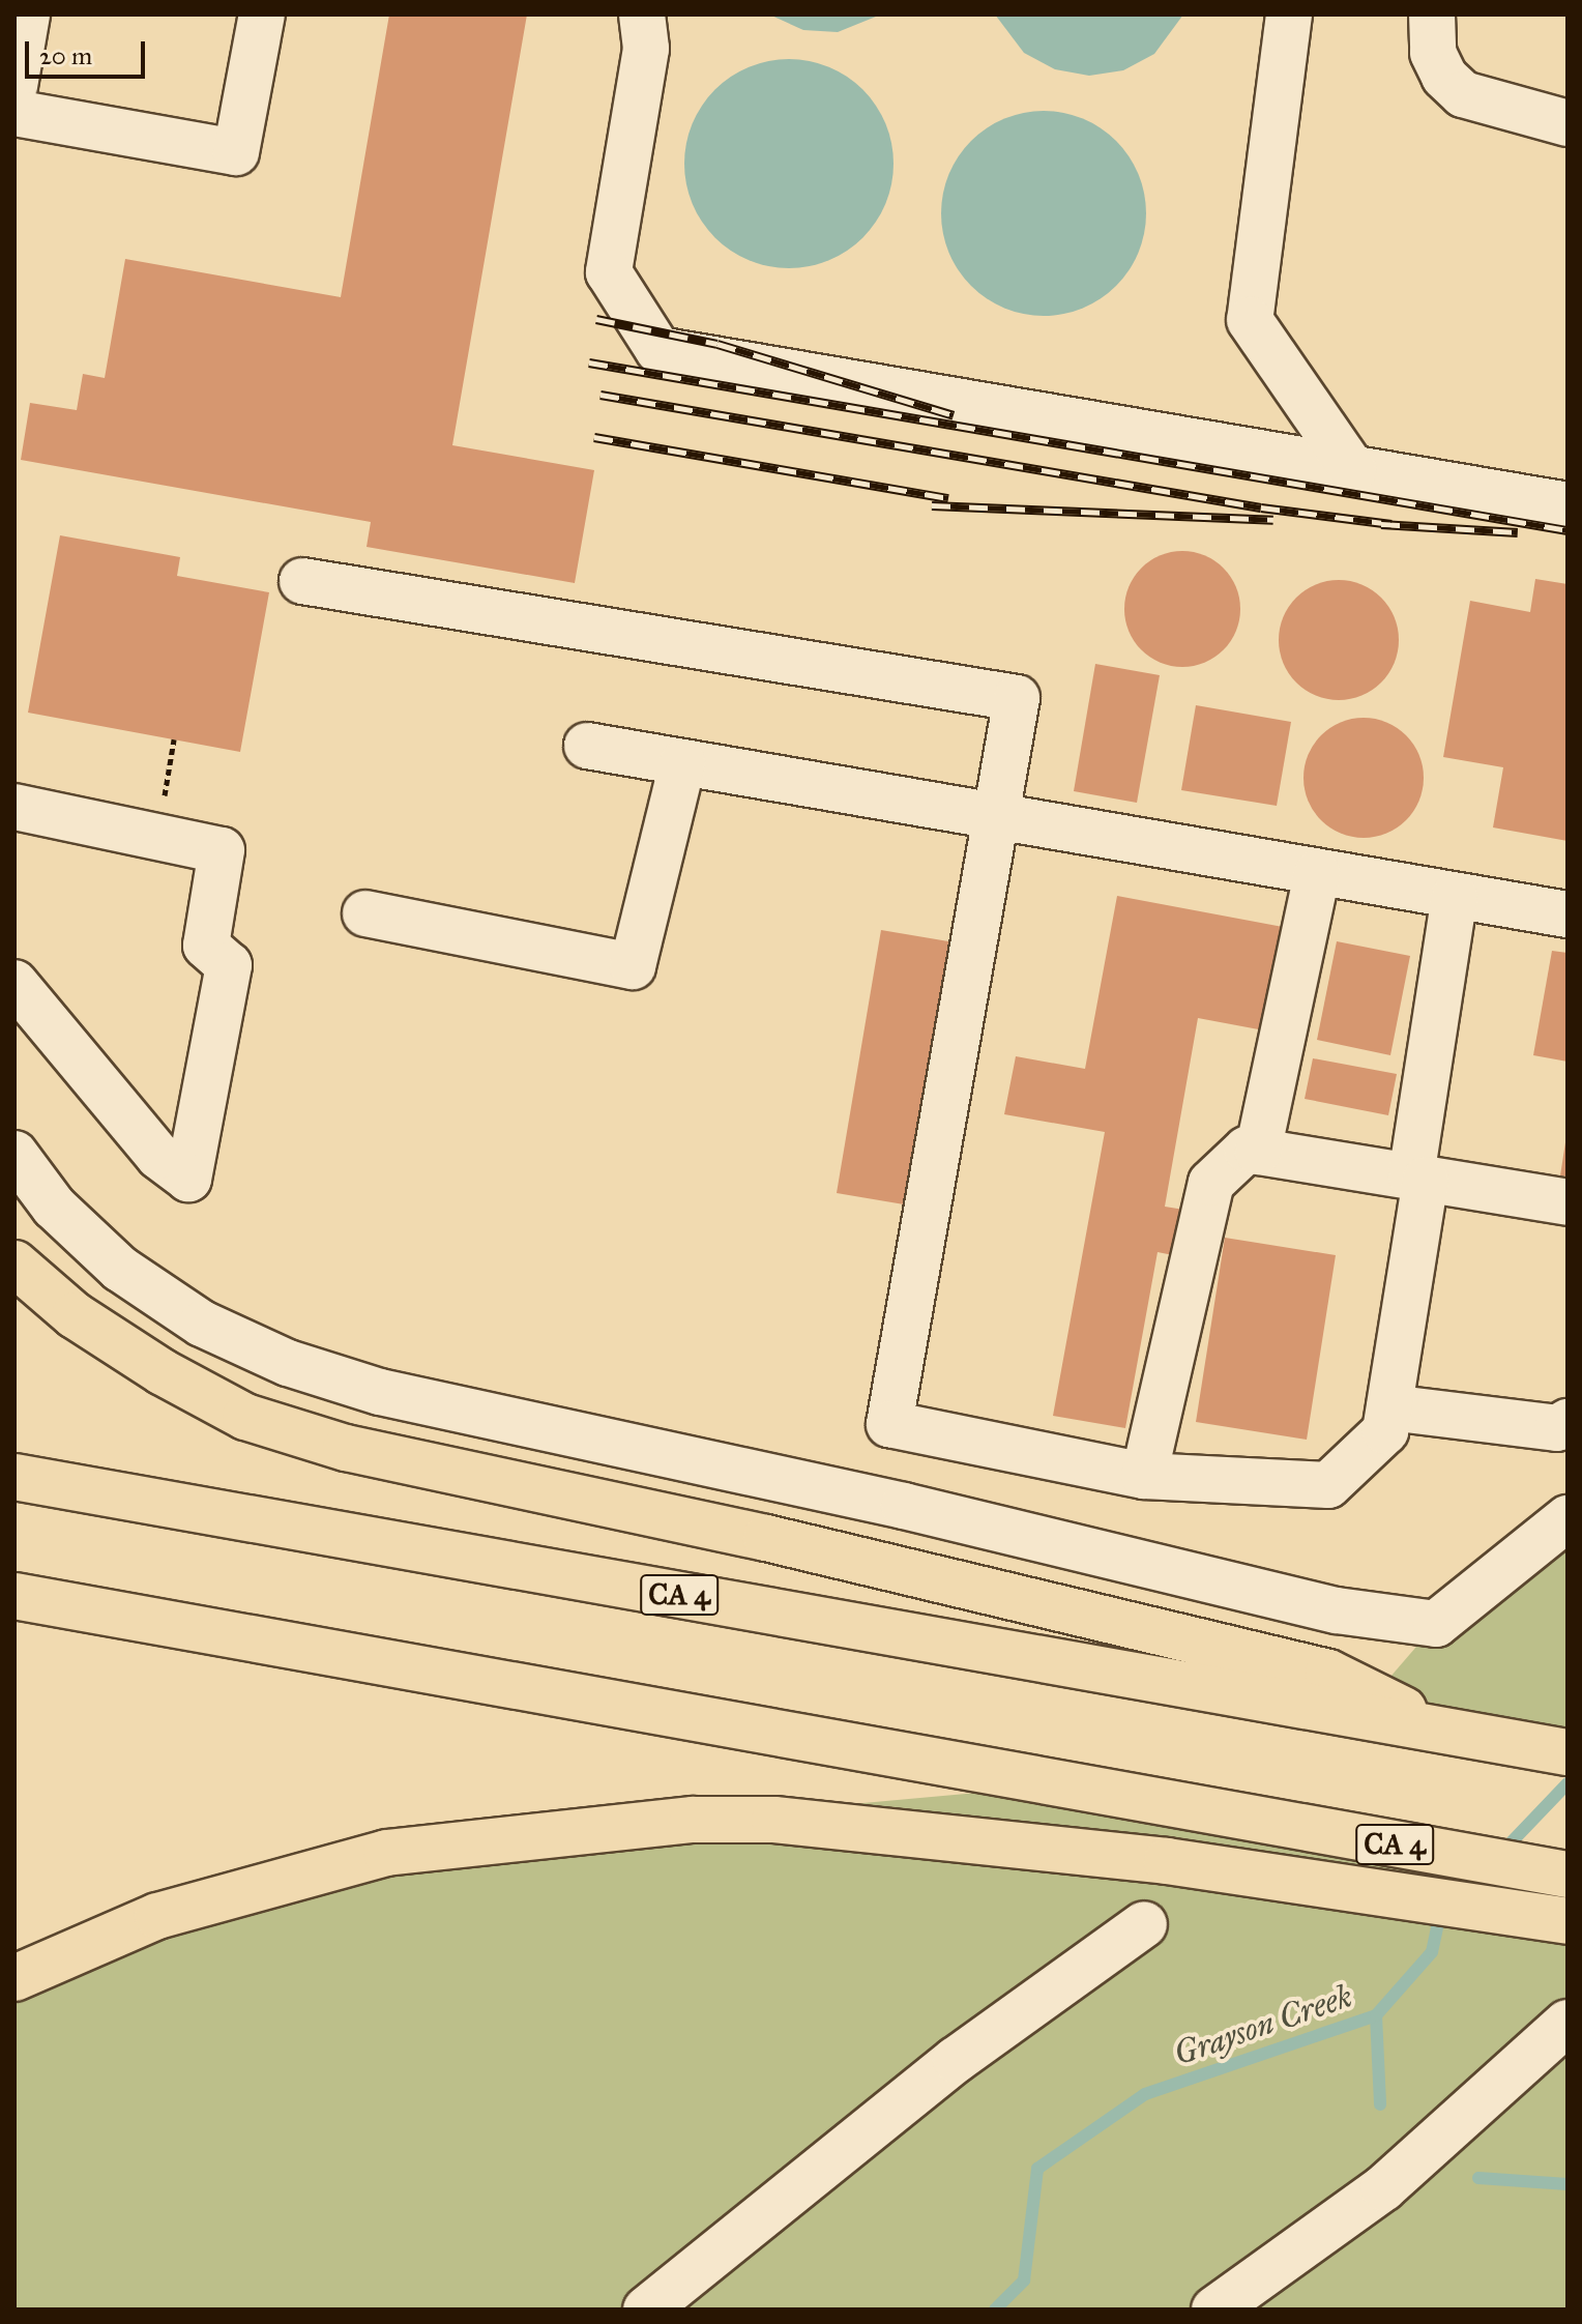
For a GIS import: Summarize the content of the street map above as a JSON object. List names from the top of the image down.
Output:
{
  "streets": {
    "highway": ["CA 4"]
  },
  "water": ["Grayson Creek"],
  "scale_bar": "20 m"
}
